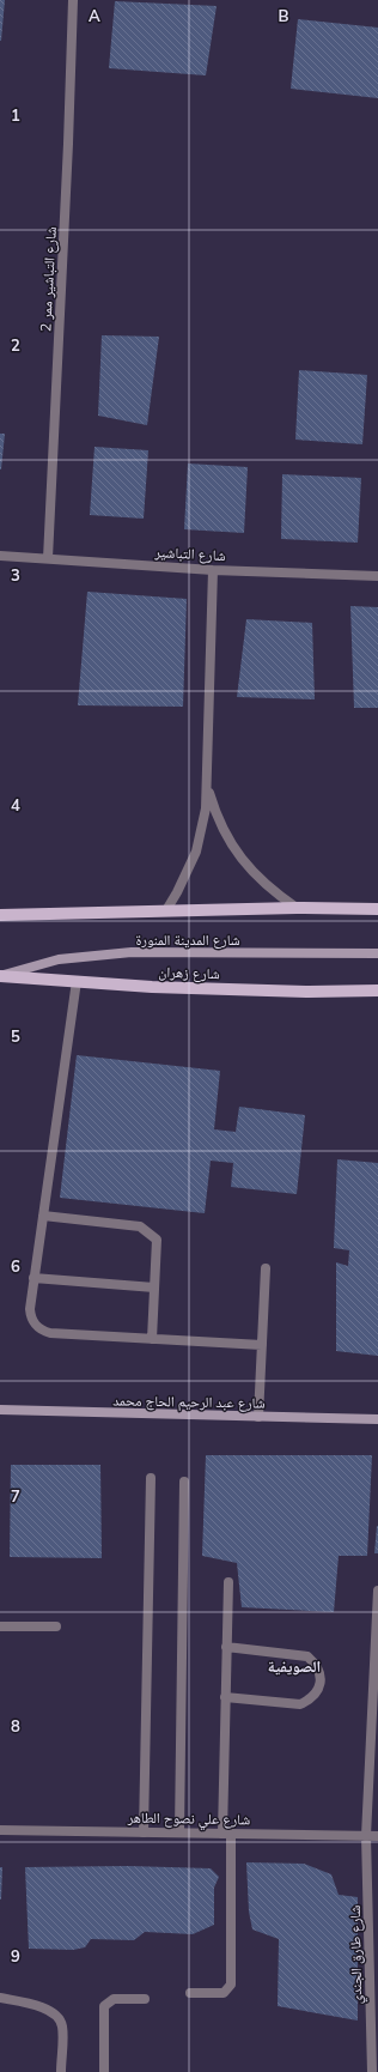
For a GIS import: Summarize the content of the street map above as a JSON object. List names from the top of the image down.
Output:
{
  "streets": {
    "main road": ["شارع المدينة المنورة", "شارع زهران", "شارع عبد الرحيم الحاج محمد"],
    "street": [
      "شارع التباشير ممر 2",
      "شارع التباشير",
      "شارع علي نصوح الطاهر",
      "شارع طارق الجندي"
    ]
  },
  "crossings": [
    ["شارع التباشير ممر 2", "شارع التباشير"],
    ["شارع المدينة المنورة", "شارع زهران"],
    ["شارع علي نصوح الطاهر", "شارع طارق الجندي"]
  ],
  "districts": ["الصويفية"],
  "grid": {
    "columns": ["A", "B"],
    "rows": [
      "1",
      "2",
      "3",
      "4",
      "5",
      "6",
      "7",
      "8",
      "9"
    ]
  }
}
